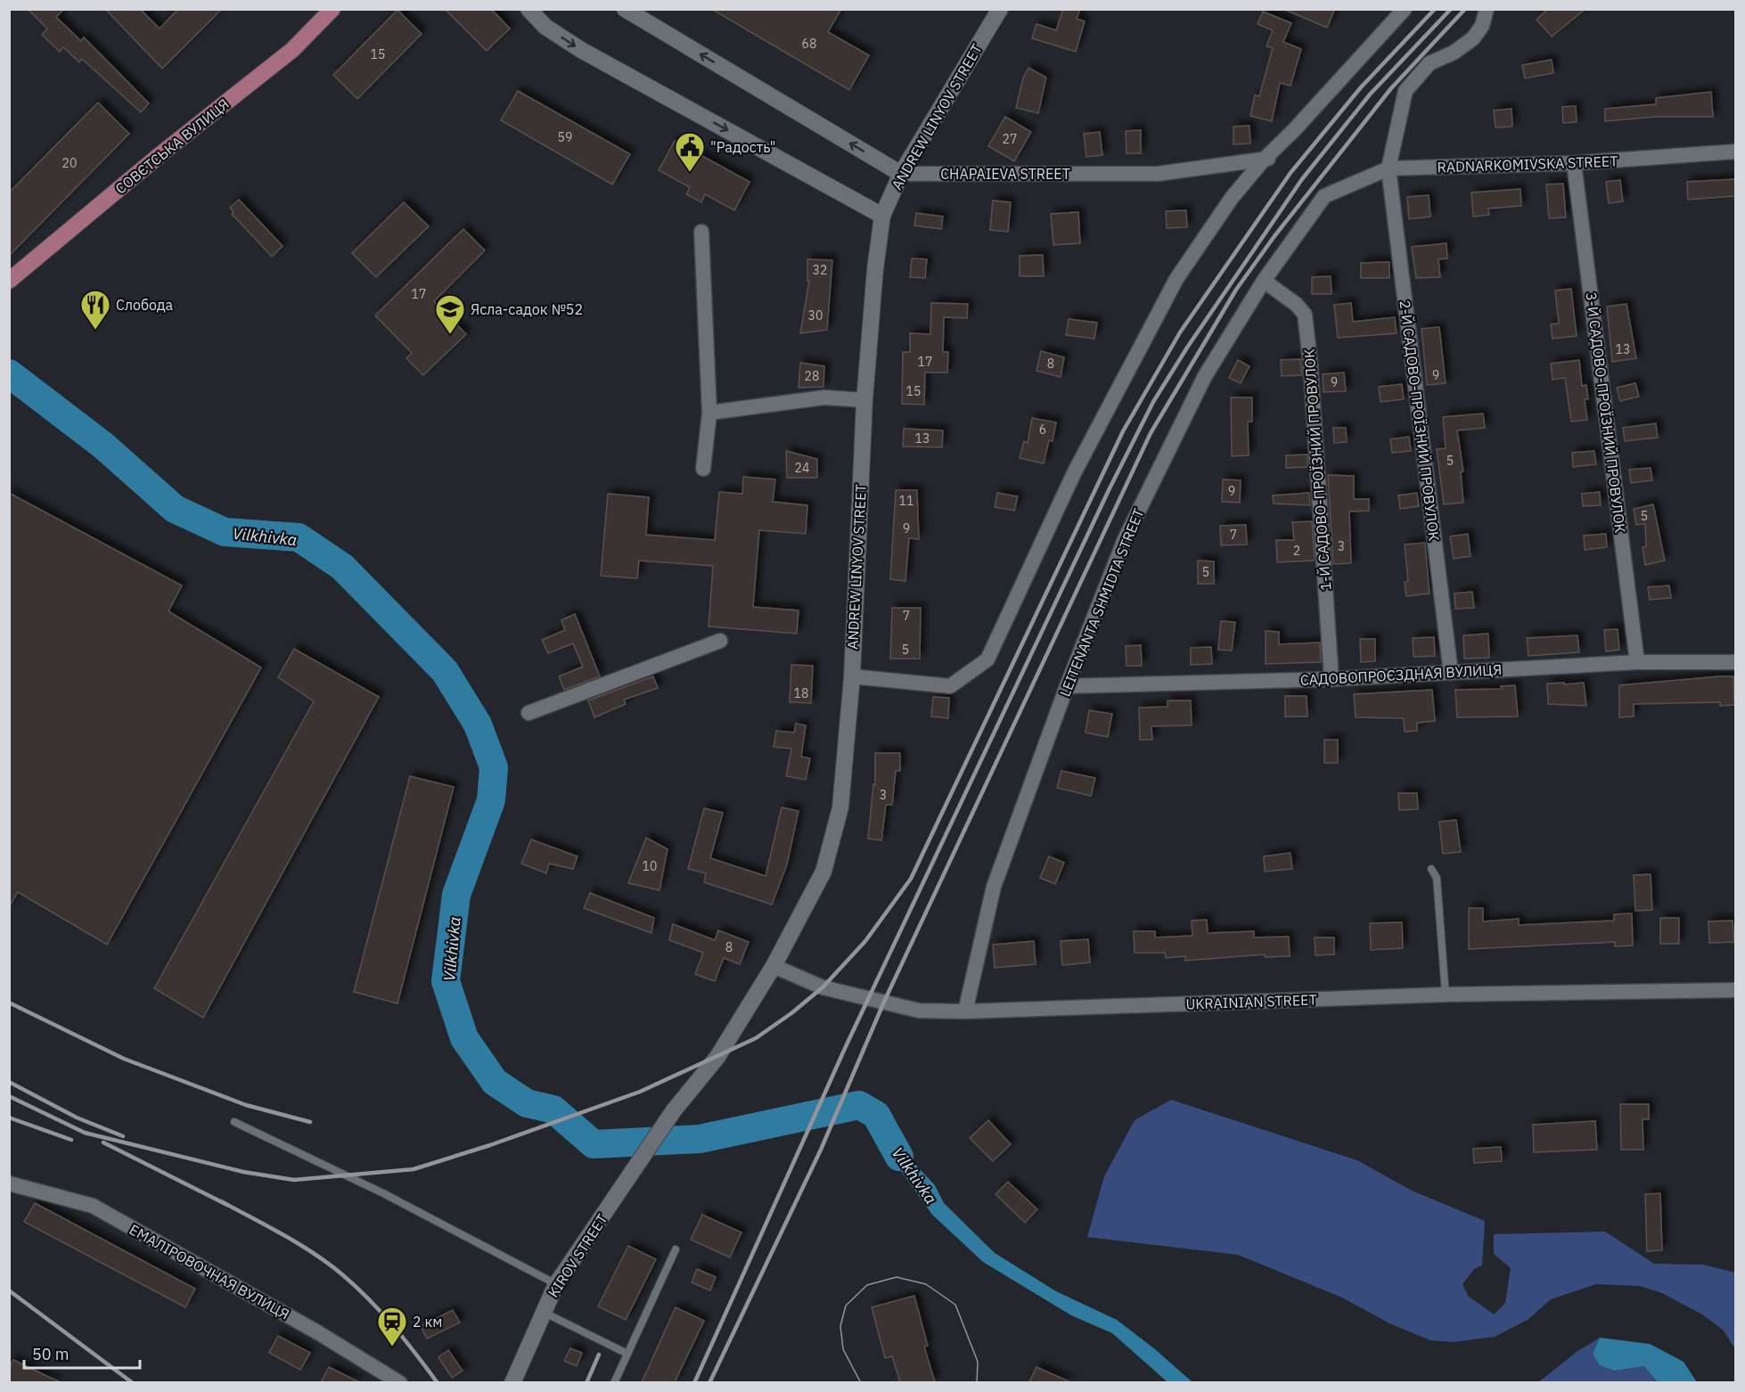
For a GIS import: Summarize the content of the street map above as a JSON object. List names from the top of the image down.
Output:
{
  "streets": {
    "main road": ["СОВЄТСЬКА ВУЛИЦЯ"],
    "street": [
      "ANDREW LINYOV STREET",
      "RADNARKOMIVSKA STREET",
      "CHAPAIEVA STREET",
      "3-Й САДОВО-ПРОЇЗНИЙ ПРОВУЛОК",
      "2-Й САДОВО-ПРОЇЗНИЙ ПРОВУЛОК",
      "1-Й САДОВО-ПРОЇЗНИЙ ПРОВУЛОК",
      "LEITENANTA SHMIDTA STREET",
      "САДОВОПРОЄЗДНАЯ ВУЛИЦЯ",
      "UKRAINIAN STREET",
      "KIROV STREET",
      "ЕМАЛІРОВОЧНАЯ ВУЛИЦЯ"
    ]
  },
  "crossings": [
    ["ANDREW LINYOV STREET", "CHAPAIEVA STREET"],
    ["ANDREW LINYOV STREET", "UKRAINIAN STREET"],
    ["ANDREW LINYOV STREET", "KIROV STREET"],
    ["RADNARKOMIVSKA STREET", "3-Й САДОВО-ПРОЇЗНИЙ ПРОВУЛОК"],
    ["RADNARKOMIVSKA STREET", "2-Й САДОВО-ПРОЇЗНИЙ ПРОВУЛОК"],
    ["RADNARKOMIVSKA STREET", "LEITENANTA SHMIDTA STREET"],
    ["3-Й САДОВО-ПРОЇЗНИЙ ПРОВУЛОК", "САДОВОПРОЄЗДНАЯ ВУЛИЦЯ"],
    ["2-Й САДОВО-ПРОЇЗНИЙ ПРОВУЛОК", "САДОВОПРОЄЗДНАЯ ВУЛИЦЯ"],
    ["1-Й САДОВО-ПРОЇЗНИЙ ПРОВУЛОК", "LEITENANTA SHMIDTA STREET"],
    ["1-Й САДОВО-ПРОЇЗНИЙ ПРОВУЛОК", "САДОВОПРОЄЗДНАЯ ВУЛИЦЯ"],
    ["LEITENANTA SHMIDTA STREET", "САДОВОПРОЄЗДНАЯ ВУЛИЦЯ"],
    ["LEITENANTA SHMIDTA STREET", "UKRAINIAN STREET"]
  ],
  "water": ["Vilkhivka"],
  "places": {
    "public building": ["\"Радость\""],
    "restaurant": ["Слобода"],
    "school or university": ["Ясла-садок №52"],
    "station": ["2 км"]
  },
  "house_numbers": [
    "68",
    "15",
    "59",
    "27",
    "20",
    "32",
    "17",
    "30",
    "13",
    "17",
    "8",
    "9",
    "28",
    "9",
    "15",
    "6",
    "13",
    "5",
    "24",
    "9",
    "11",
    "5",
    "9",
    "7",
    "3",
    "2",
    "5",
    "7",
    "5",
    "18",
    "3",
    "10",
    "8"
  ],
  "scale_bar": "50 m"
}
